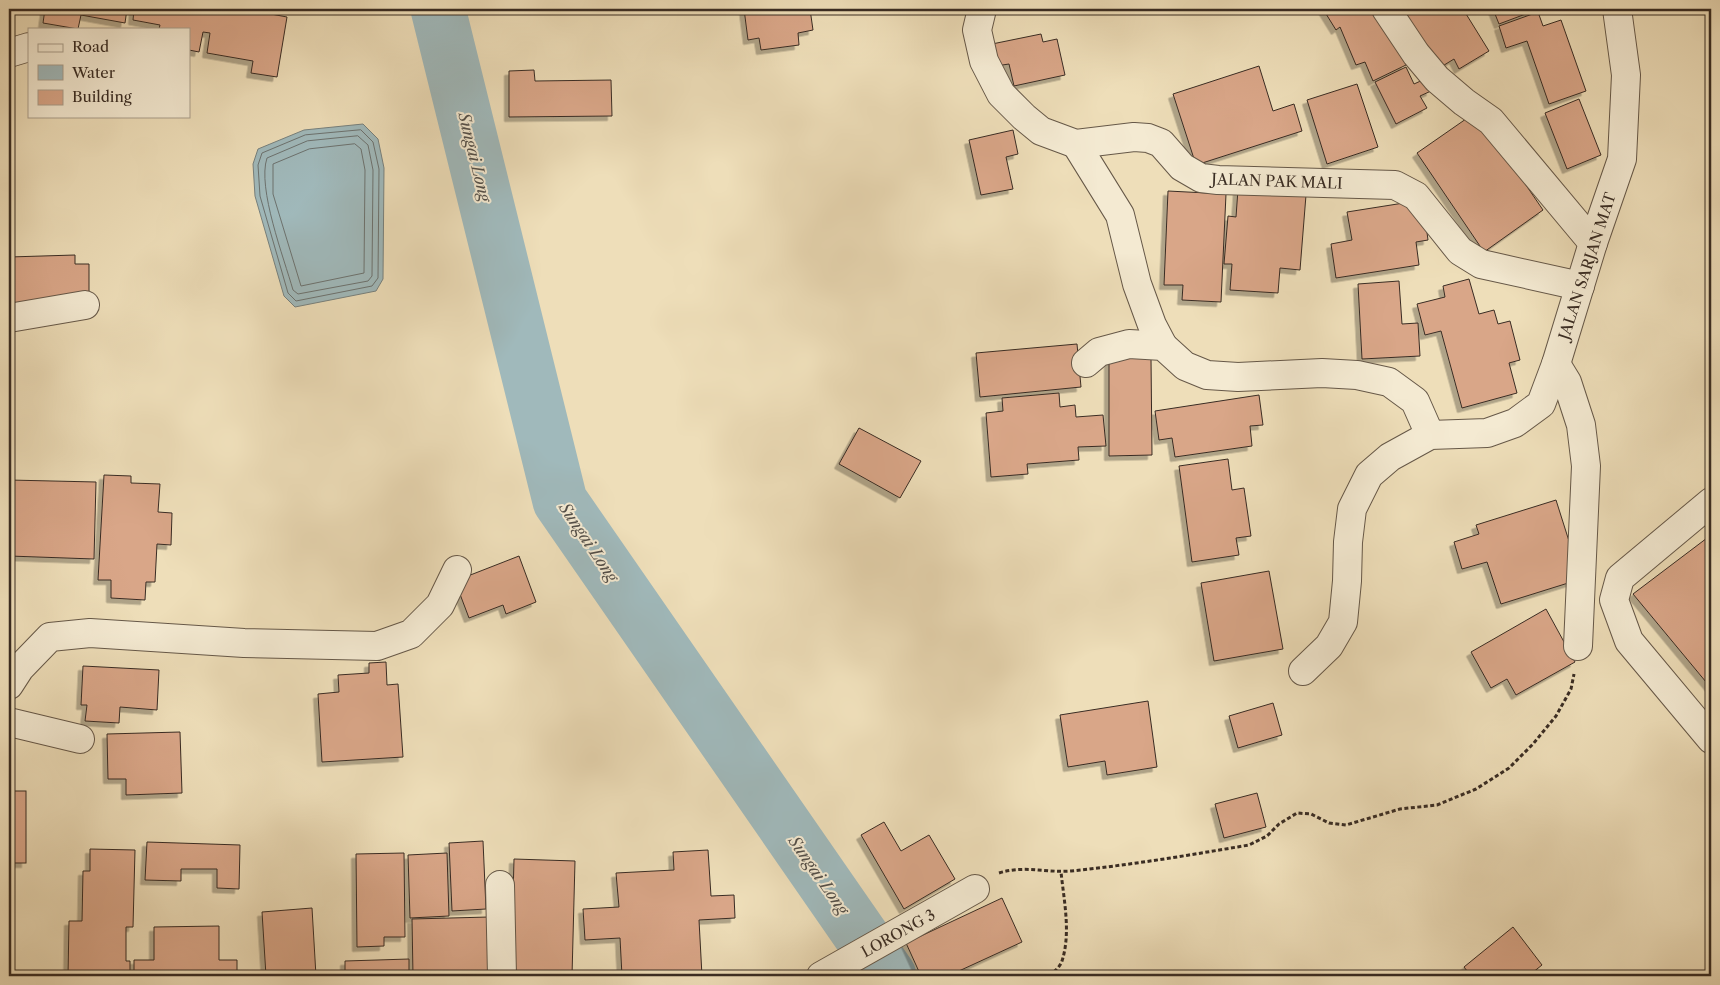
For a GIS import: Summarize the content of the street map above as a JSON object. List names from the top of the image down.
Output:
{
  "streets": {
    "street": ["JALAN PAK MALI", "JALAN SARJAN MAT", "LORONG 3"]
  },
  "crossings": [
    ["JALAN PAK MALI", "JALAN SARJAN MAT"]
  ],
  "water": ["Sungai Long"],
  "legend": ["Road", "Water", "Building"]
}
